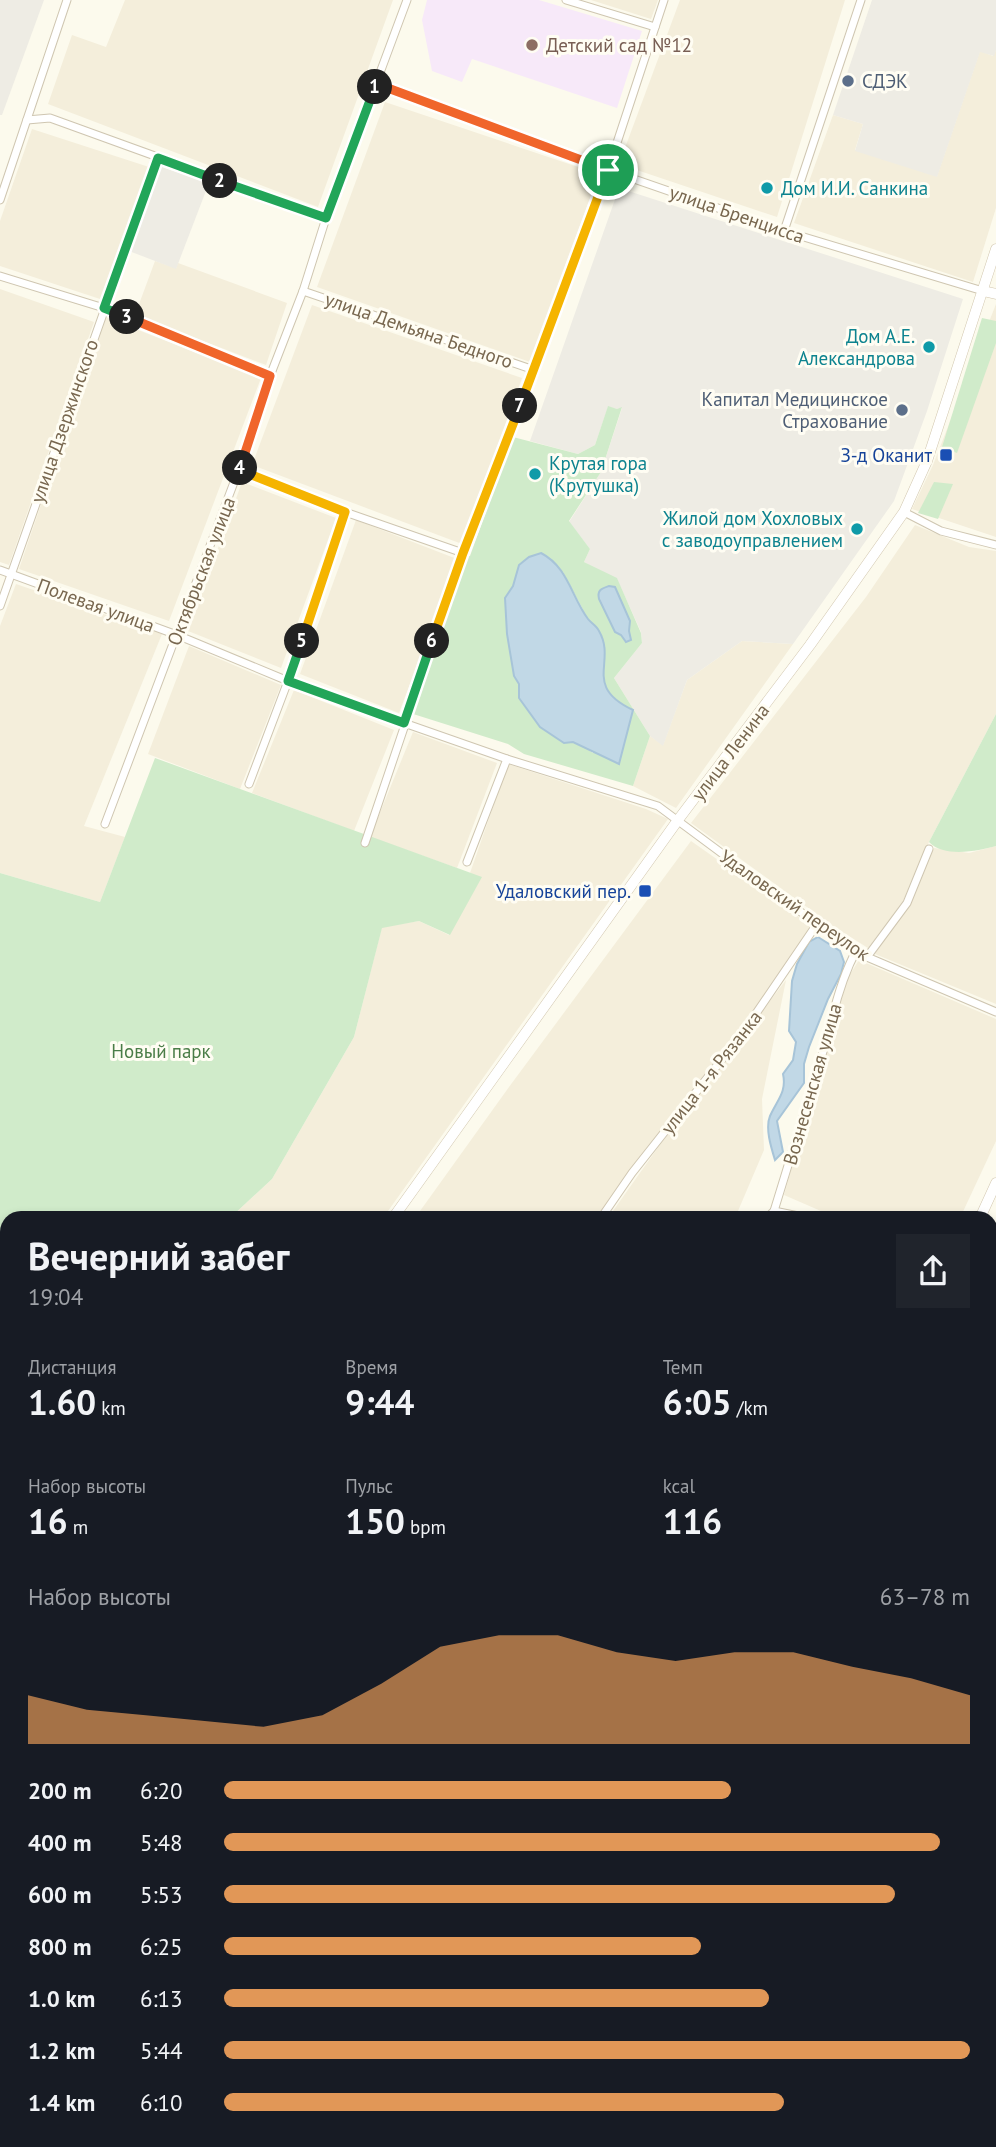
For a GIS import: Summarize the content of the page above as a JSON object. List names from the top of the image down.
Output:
{
  "streets": {
    "street": [
      "улица Бренцисса",
      "улица Демьяна Бедного",
      "улица Дзержинского",
      "Октябрьская улица",
      "Полевая улица",
      "улица Ленина",
      "Удаловский переулок",
      "улица 1-я Рязанка",
      "Вознесенская улица"
    ]
  },
  "crossings": [
    ["улица Бренцисса", "Октябрьская улица"],
    ["улица Бренцисса", "улица Ленина"],
    ["улица Демьяна Бедного", "Октябрьская улица"],
    ["улица Дзержинского", "Полевая улица"],
    ["Октябрьская улица", "Полевая улица"],
    ["Полевая улица", "улица Ленина"],
    ["Полевая улица", "Удаловский переулок"],
    ["улица Ленина", "Удаловский переулок"],
    ["Удаловский переулок", "улица 1-я Рязанка"],
    ["Удаловский переулок", "Вознесенская улица"]
  ],
  "parks": ["Новый парк"],
  "places": {
    "other": [
      "Детский сад №12",
      "СДЭК",
      "Дом И.И. Санкина",
      "Дом А.Е. Александрова",
      "Капитал Медицинское Страхование",
      "Крутая гора (Крутушка)",
      "Жилой дом Хохловых с заводоуправлением"
    ],
    "transit": ["З-д Оканит", "Удаловский пер."]
  },
  "page": {
    "pins": [
      "1",
      "2",
      "3",
      "7",
      "4",
      "5",
      "6"
    ],
    "heading": ["Вечерний забег", "19:04"],
    "stats": [
      ["Дистанция", "1.60 km"],
      ["Время", "9:44"],
      ["Темп", "6:05 /km"],
      ["Набор высоты", "16 m"],
      ["Пульс", "150 bpm"],
      ["kcal", "116"]
    ],
    "chart": ["Набор высоты", "63–78 m"],
    "list": [
      {
        "name": "200 m",
        "note": "6:20"
      },
      {
        "name": "400 m",
        "note": "5:48"
      },
      {
        "name": "600 m",
        "note": "5:53"
      },
      {
        "name": "800 m",
        "note": "6:25"
      },
      {
        "name": "1.0 km",
        "note": "6:13"
      },
      {
        "name": "1.2 km",
        "note": "5:44"
      },
      {
        "name": "1.4 km",
        "note": "6:10"
      }
    ]
  }
}
